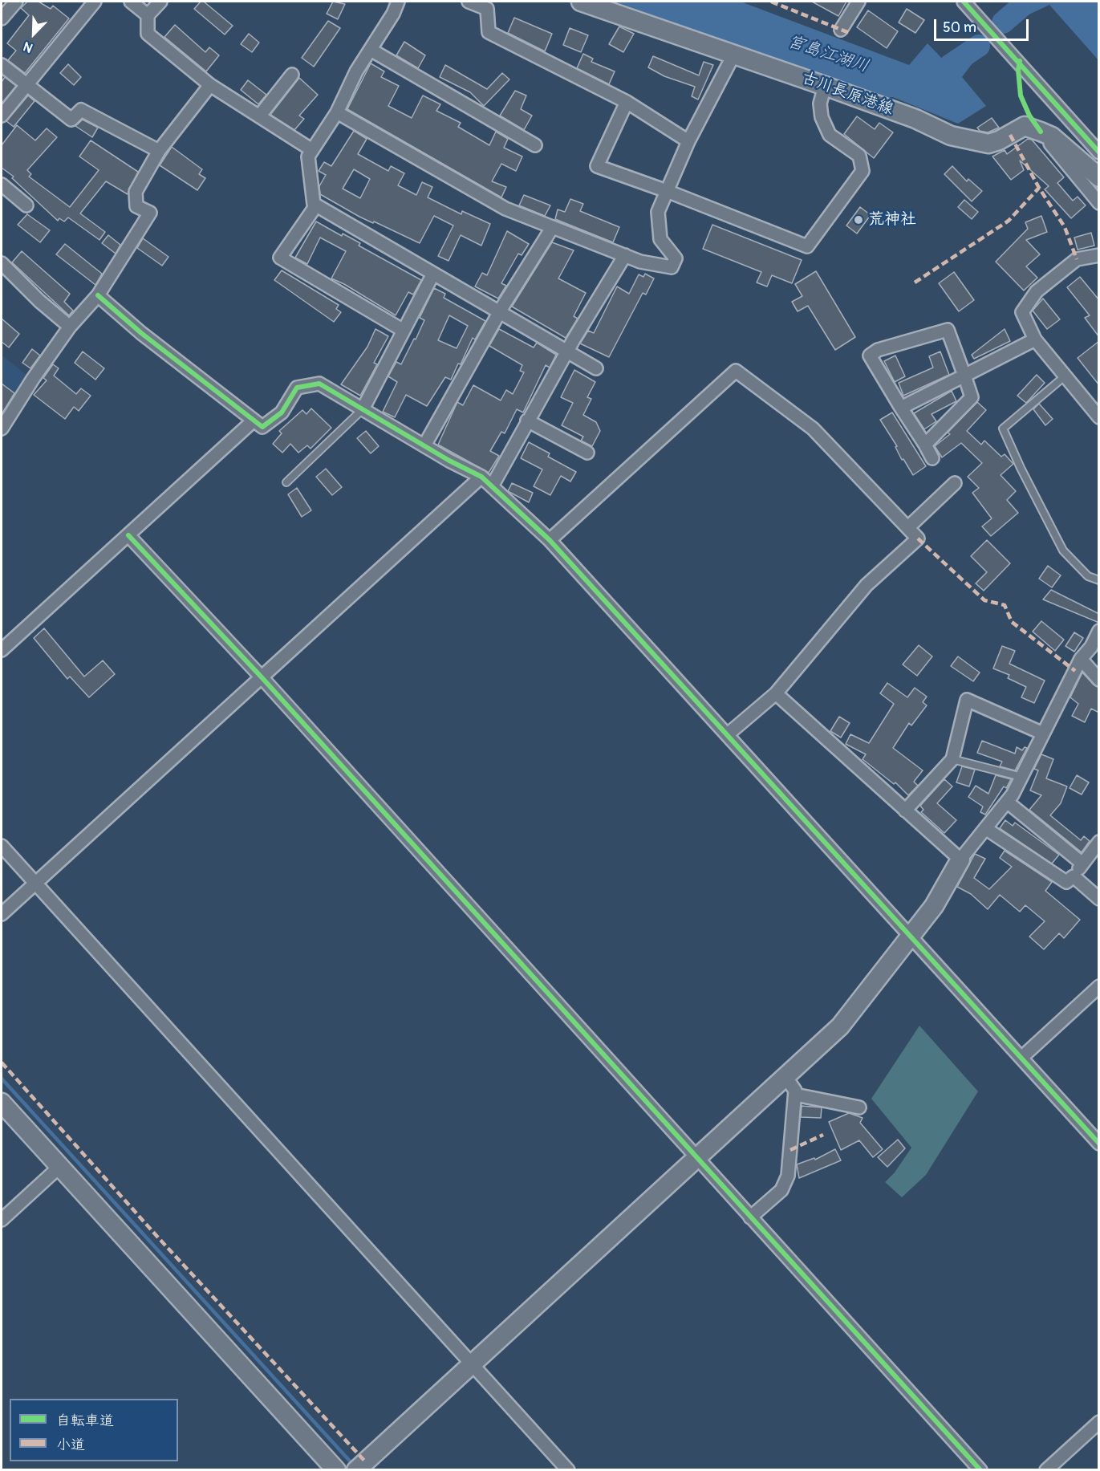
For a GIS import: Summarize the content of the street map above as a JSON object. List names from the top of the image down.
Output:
{
  "streets": {
    "street": ["古川長原港線"]
  },
  "water": ["宮島江湖川"],
  "places": ["荒神社"],
  "legend": ["自転車道", "小道"],
  "scale_bar": "50 m",
  "north": "bottom left"
}
